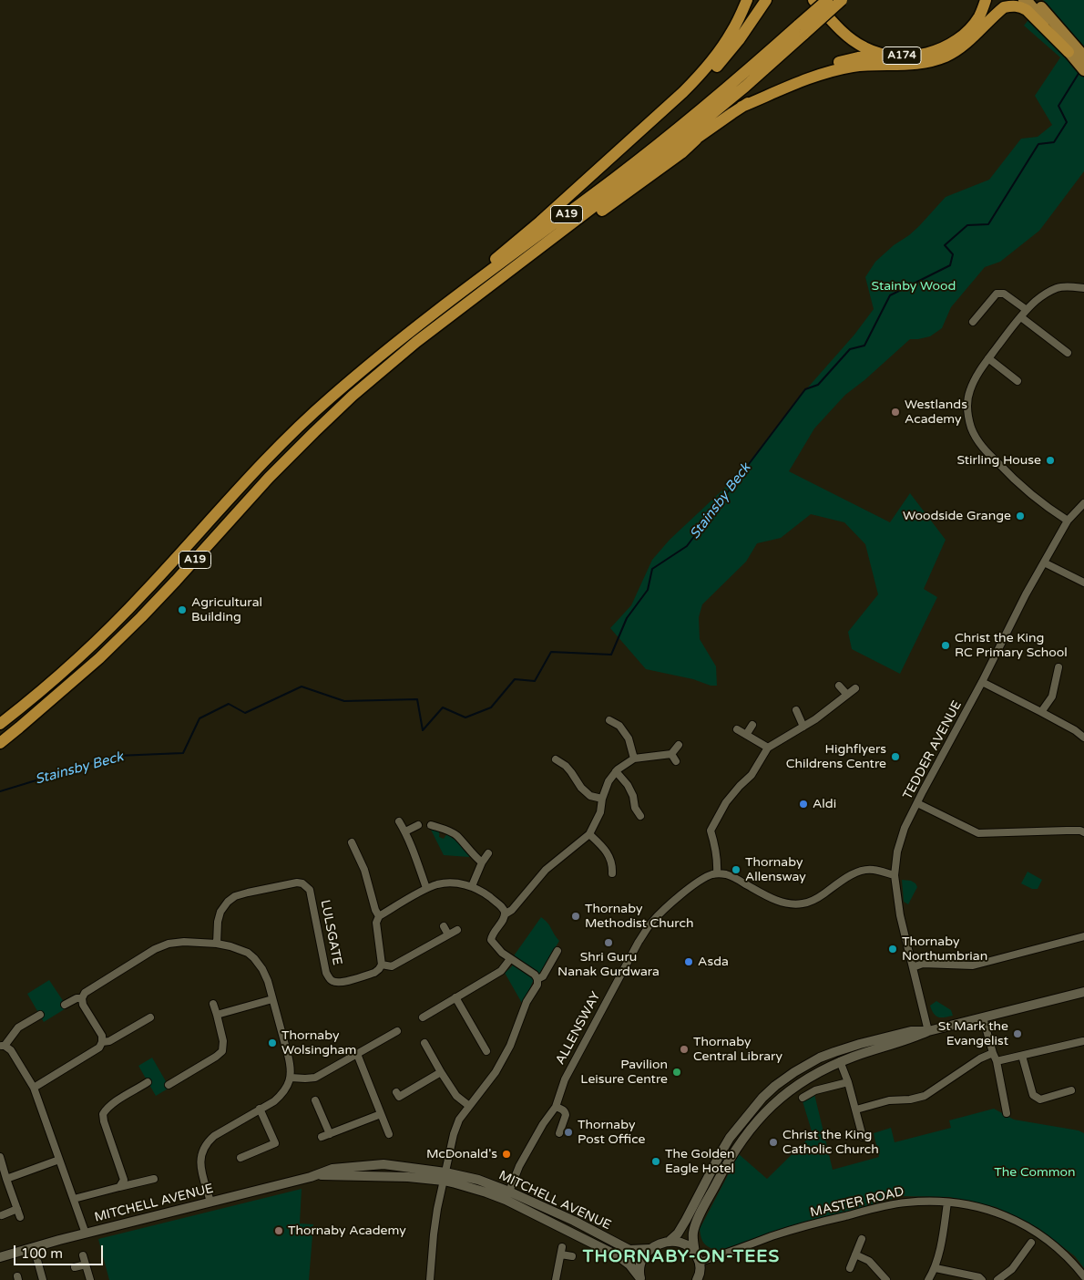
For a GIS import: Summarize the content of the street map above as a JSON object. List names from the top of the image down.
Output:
{
  "streets": {
    "highway": ["A174", "A19"],
    "street": [
      "TEDDER AVENUE",
      "LULSGATE",
      "ALLENSWAY",
      "MITCHELL AVENUE",
      "MASTER ROAD"
    ]
  },
  "crossings": [
    ["ALLENSWAY", "MITCHELL AVENUE"]
  ],
  "districts": ["THORNABY-ON-TEES"],
  "water": ["Stainsby Beck"],
  "parks": ["Stainby Wood", "The Common"],
  "places": [
    "Westlands Academy",
    "Stirling House",
    "Woodside Grange",
    "Agricultural Building",
    "Christ the King RC Primary School",
    "Highflyers Childrens Centre",
    "Aldi",
    "Thornaby Allensway",
    "Thornaby Methodist Church",
    "Shri Guru Nanak Gurdwara",
    "Thornaby Northumbrian",
    "Asda",
    "St Mark the Evangelist",
    "Thornaby Wolsingham",
    "Thornaby Central Library",
    "Pavilion Leisure Centre",
    "Thornaby Post Office",
    "Christ the King Catholic Church",
    "McDonald's",
    "The Golden Eagle Hotel",
    "Thornaby Academy"
  ],
  "scale_bar": "100 m"
}
